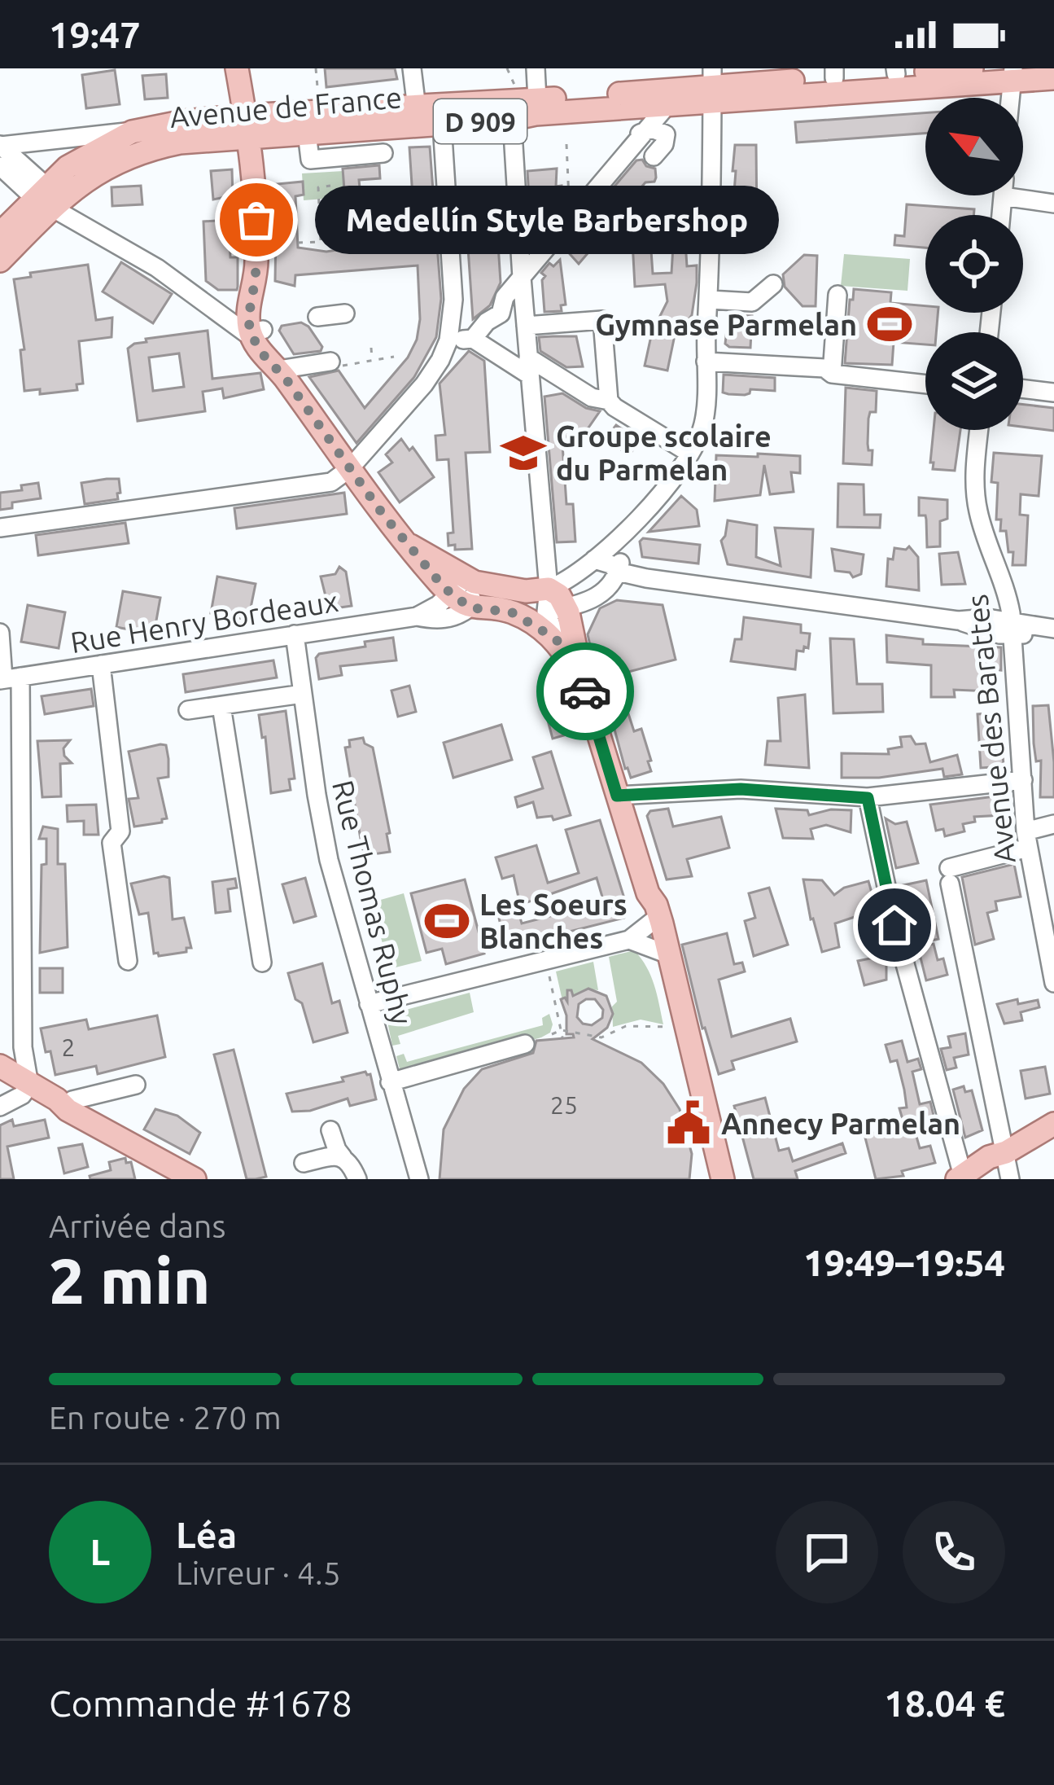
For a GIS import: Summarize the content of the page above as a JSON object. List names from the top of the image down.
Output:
{
  "streets": {
    "main road": ["Avenue de France", "D 909"],
    "street": ["Rue Henry Bordeaux", "Avenue des Barattes", "Rue Thomas Ruphy"]
  },
  "crossings": [
    ["Avenue de France", "D 909"],
    ["Rue Henry Bordeaux", "Rue Thomas Ruphy"]
  ],
  "places": {
    "other": ["Medellín Style Barbershop"],
    "sports": ["Gymnase Parmelan", "Les Soeurs Blanches"],
    "school or university": ["Groupe scolaire du Parmelan"],
    "public building": ["Annecy Parmelan"]
  },
  "house_numbers": ["2", "25"],
  "north": "top left",
  "page": {
    "status": "19:47",
    "bubble": "Medellín Style Barbershop",
    "heading": ["2 min", "Arrivée dans", "19:49–19:54"],
    "panel": [
      "Léa",
      "Livreur · 4.5",
      "Commande #1678",
      "18.04 €"
    ],
    "bar": "En route · 270 m",
    "round": "L"
  }
}
